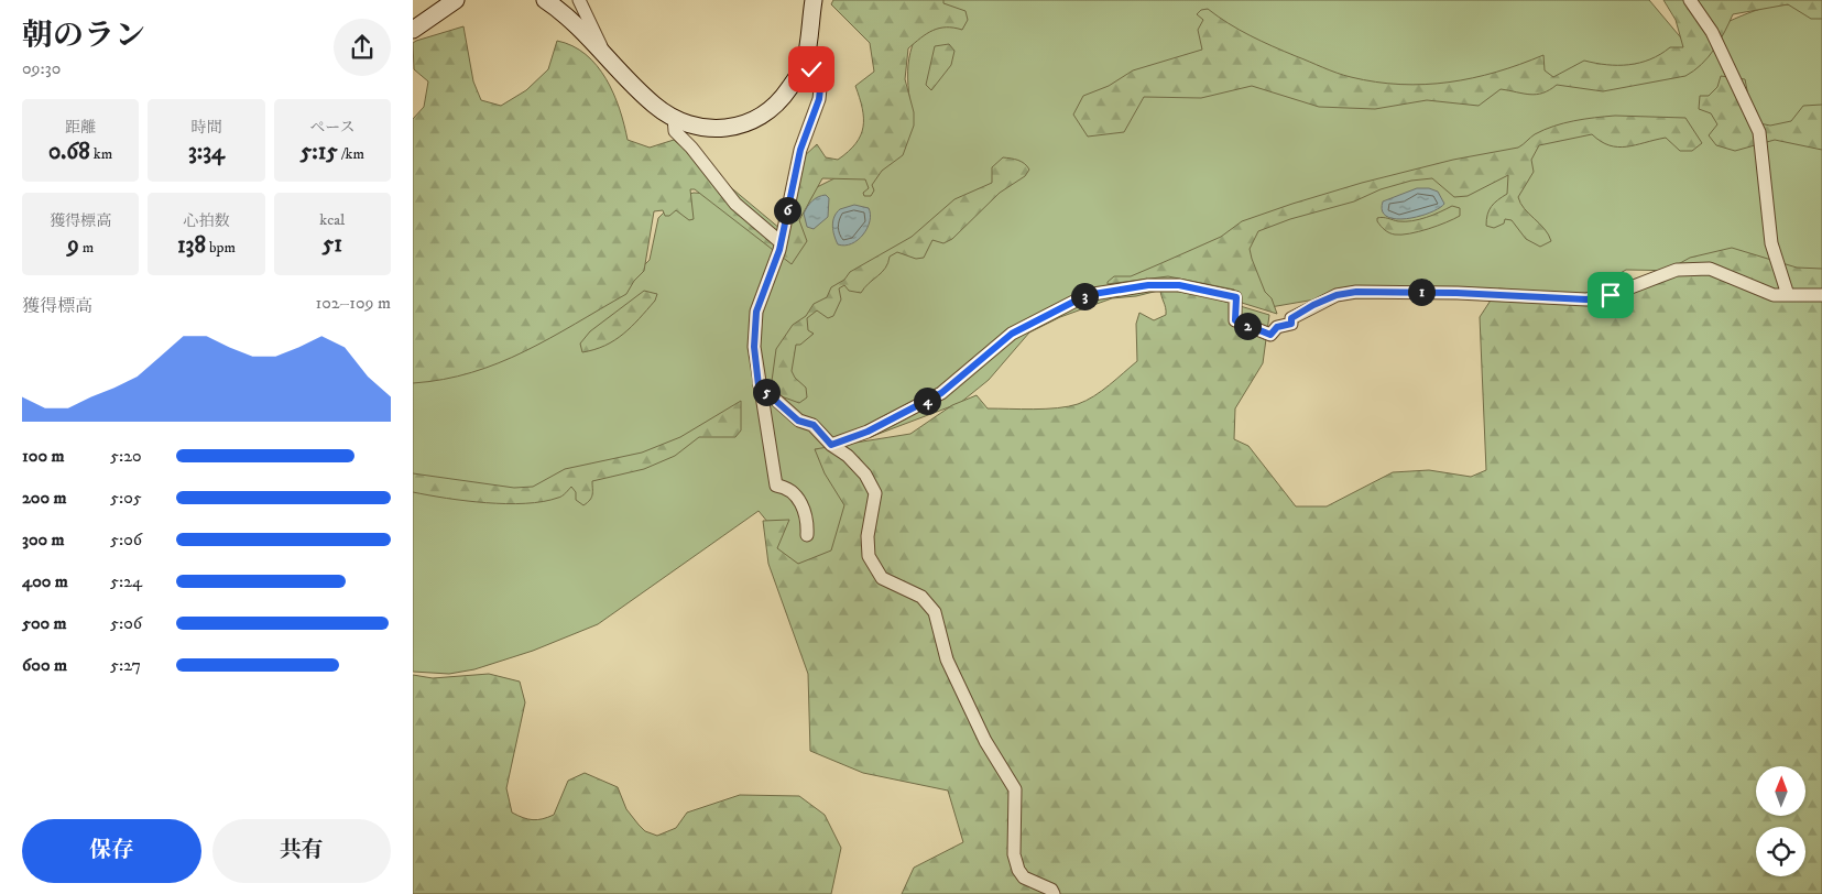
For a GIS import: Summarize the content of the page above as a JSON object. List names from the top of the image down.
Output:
{
  "north": "top",
  "page": {
    "heading": ["朝のラン", "09:30"],
    "stats": [
      ["距離", "0.68 km"],
      ["時間", "3:34"],
      ["ペース", "5:15 /km"],
      ["獲得標高", "9 m"],
      ["心拍数", "138 bpm"],
      ["kcal", "51"]
    ],
    "pins": [
      "6",
      "1",
      "3",
      "2",
      "5",
      "4"
    ],
    "chart": ["獲得標高", "102–109 m"],
    "list": [
      {
        "name": "100 m",
        "note": "5:20"
      },
      {
        "name": "200 m",
        "note": "5:05"
      },
      {
        "name": "300 m",
        "note": "5:06"
      },
      {
        "name": "400 m",
        "note": "5:24"
      },
      {
        "name": "500 m",
        "note": "5:06"
      },
      {
        "name": "600 m",
        "note": "5:27"
      }
    ],
    "buttons": ["保存", "共有"]
  }
}
